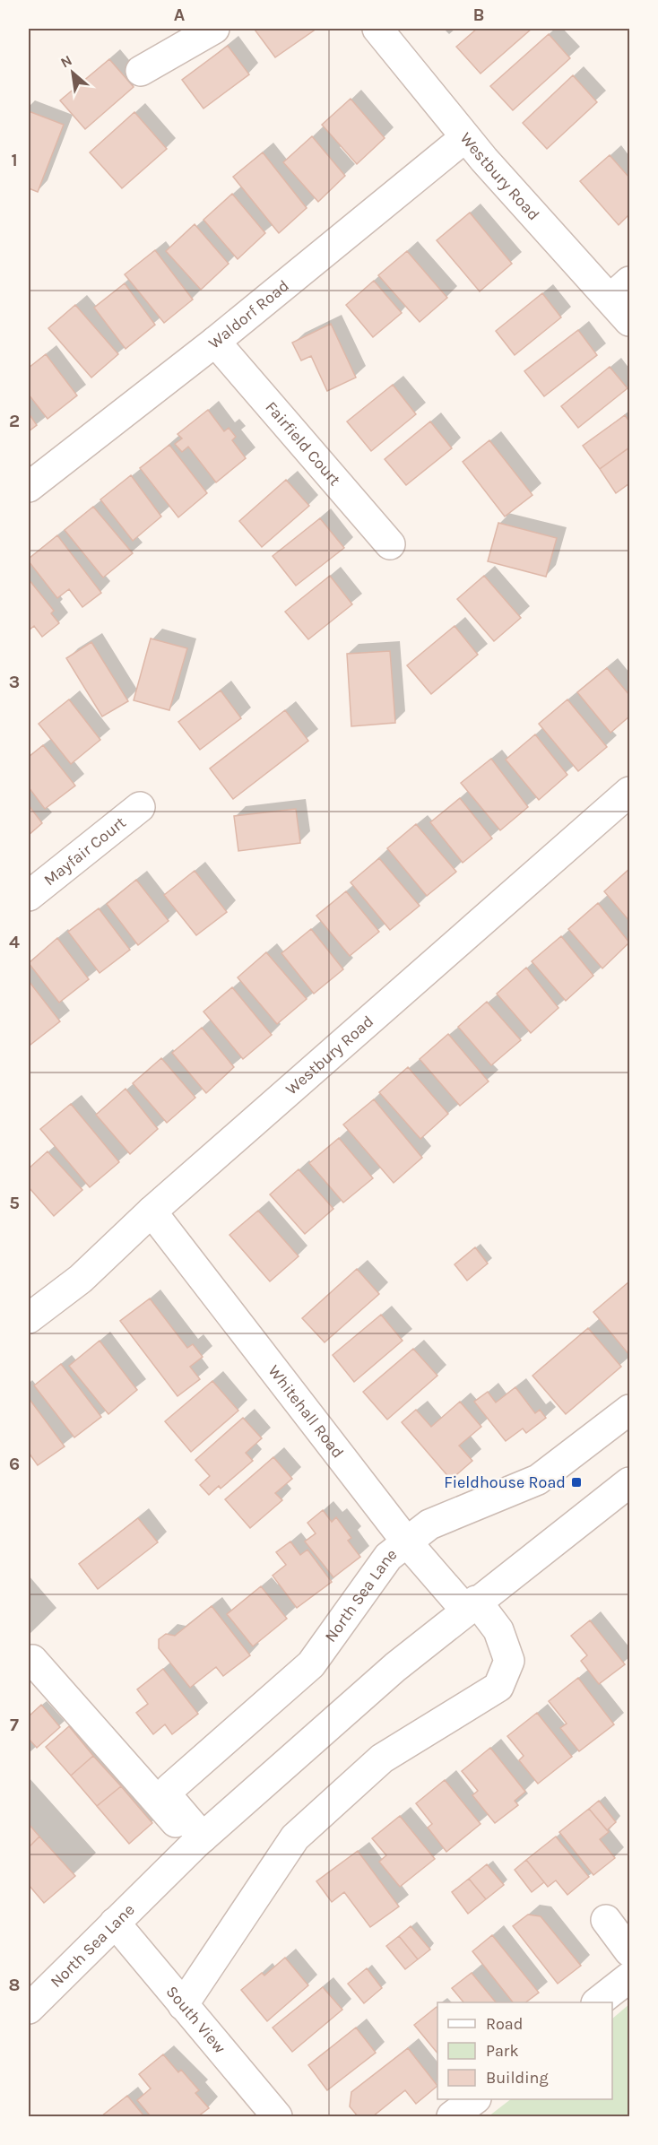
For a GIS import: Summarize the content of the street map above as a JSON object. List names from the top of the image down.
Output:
{
  "streets": {
    "street": [
      "Westbury Road",
      "Waldorf Road",
      "Fairfield Court",
      "Mayfair Court",
      "Whitehall Road",
      "North Sea Lane",
      "South View"
    ]
  },
  "crossings": [
    ["Westbury Road", "Waldorf Road"],
    ["Westbury Road", "Whitehall Road"],
    ["Waldorf Road", "Fairfield Court"],
    ["Whitehall Road", "North Sea Lane"],
    ["North Sea Lane", "South View"]
  ],
  "places": {
    "transit": ["Fieldhouse Road"]
  },
  "legend": ["Road", "Park", "Building"],
  "north": "top left",
  "grid": {
    "columns": ["A", "B"],
    "rows": [
      "1",
      "2",
      "3",
      "4",
      "5",
      "6",
      "7",
      "8"
    ]
  }
}
